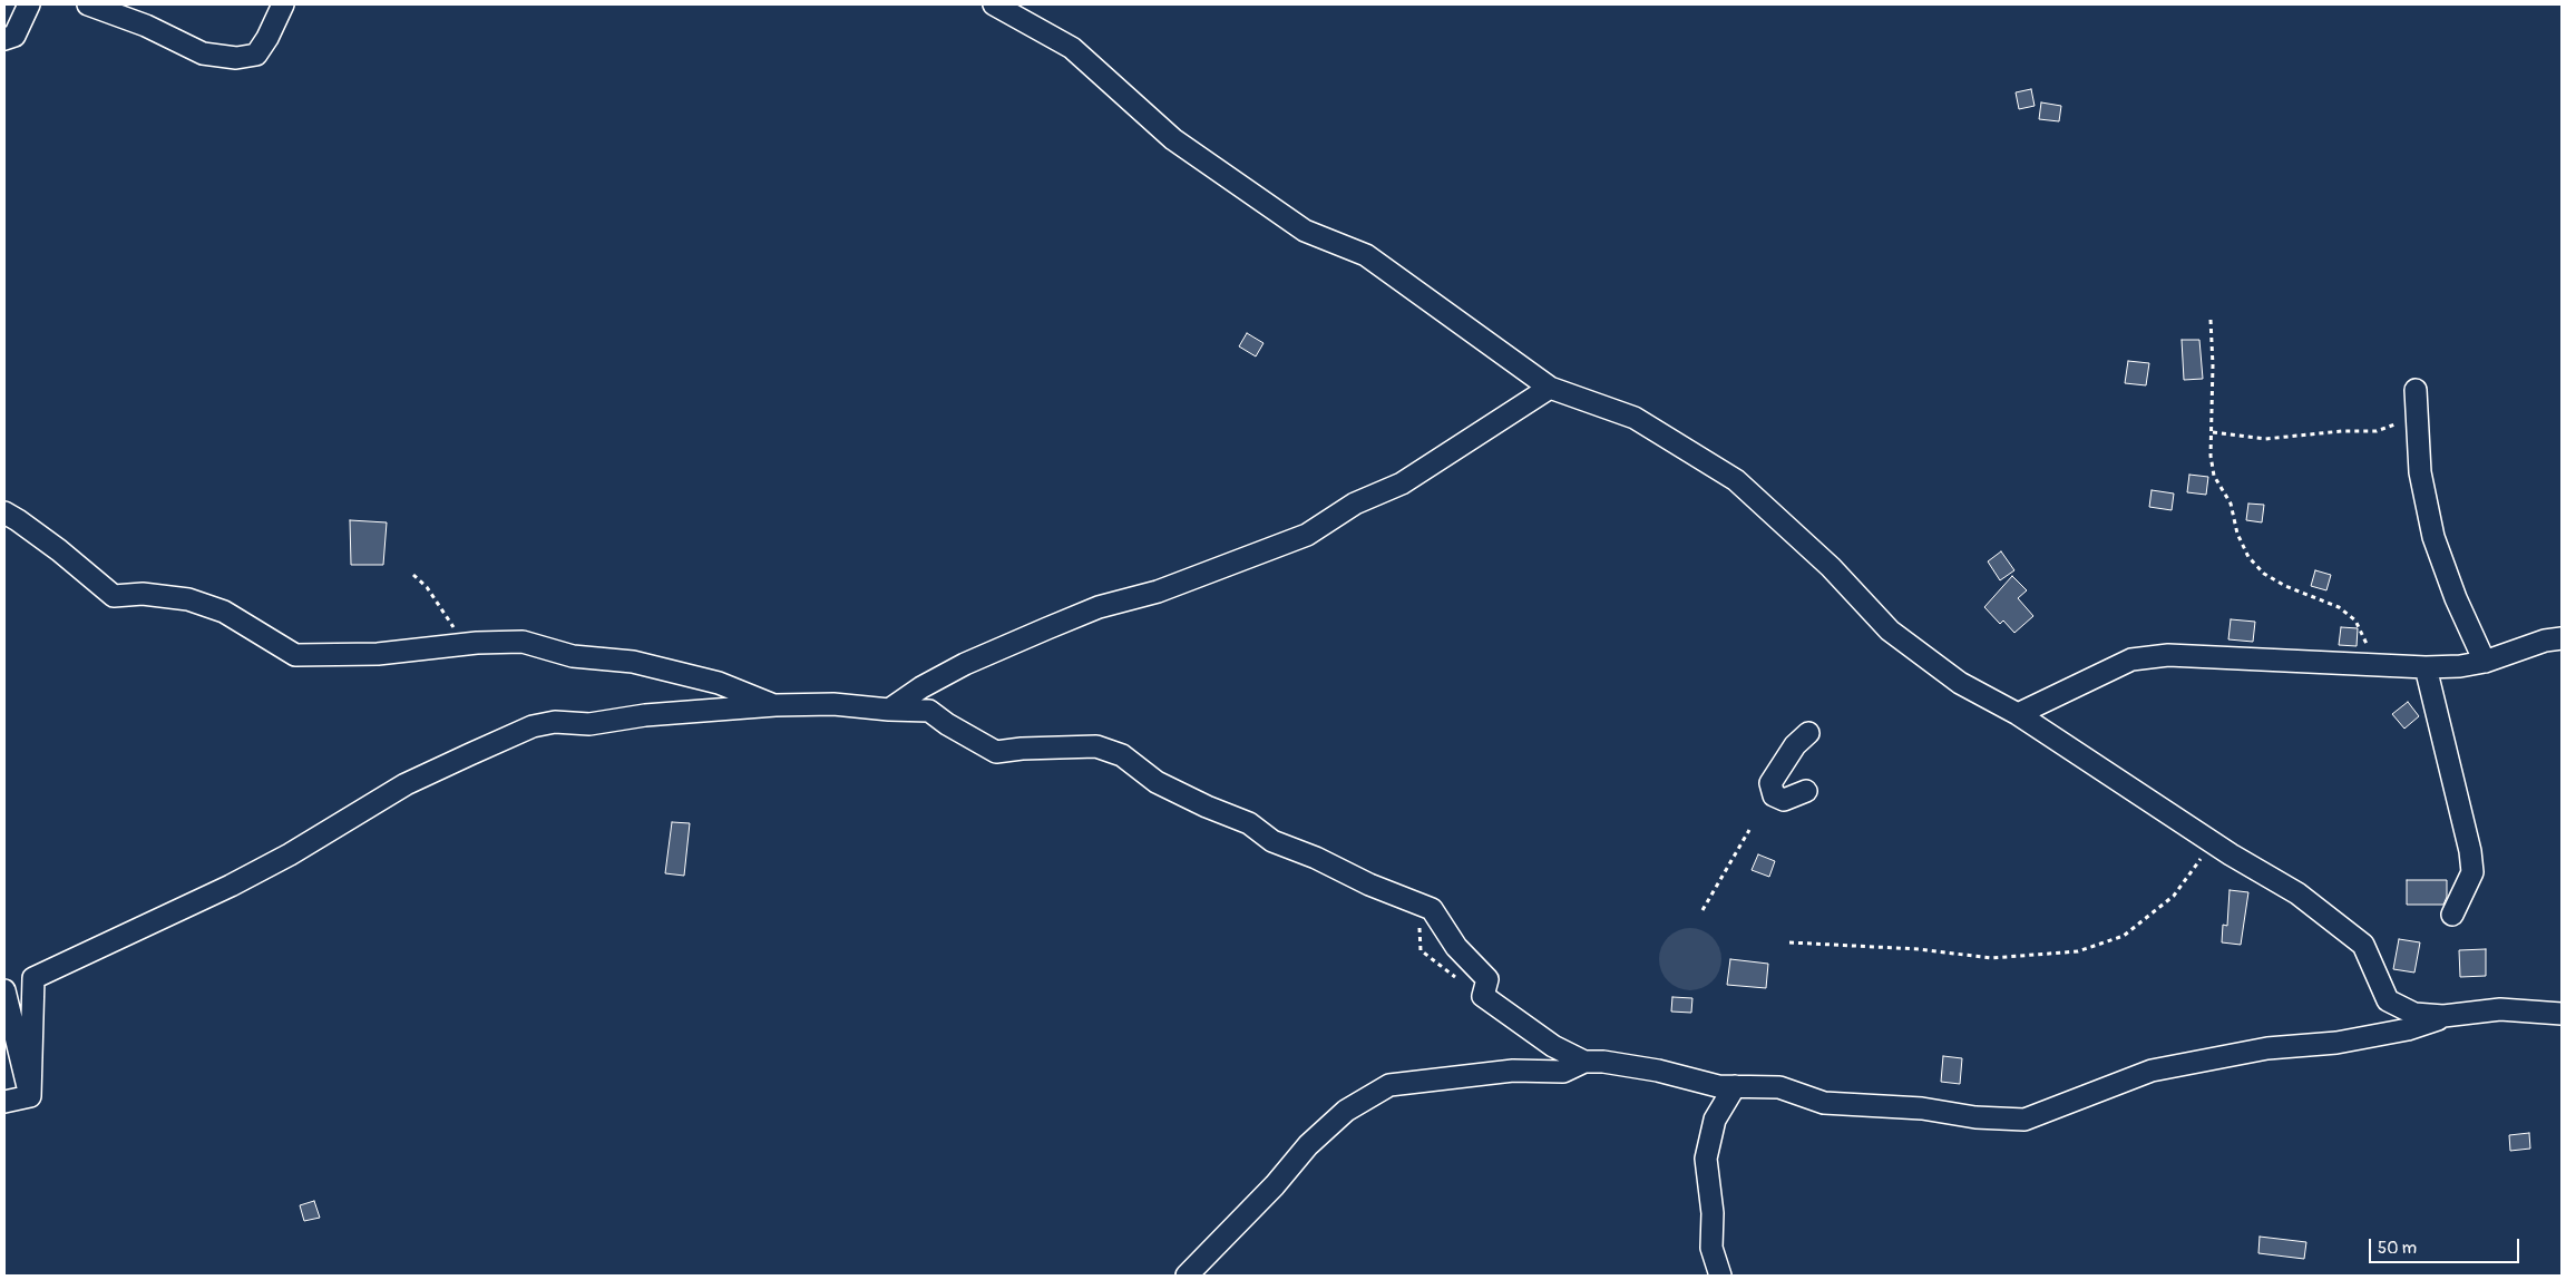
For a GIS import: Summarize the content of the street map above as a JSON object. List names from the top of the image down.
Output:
{
  "scale_bar": "50 m"
}
